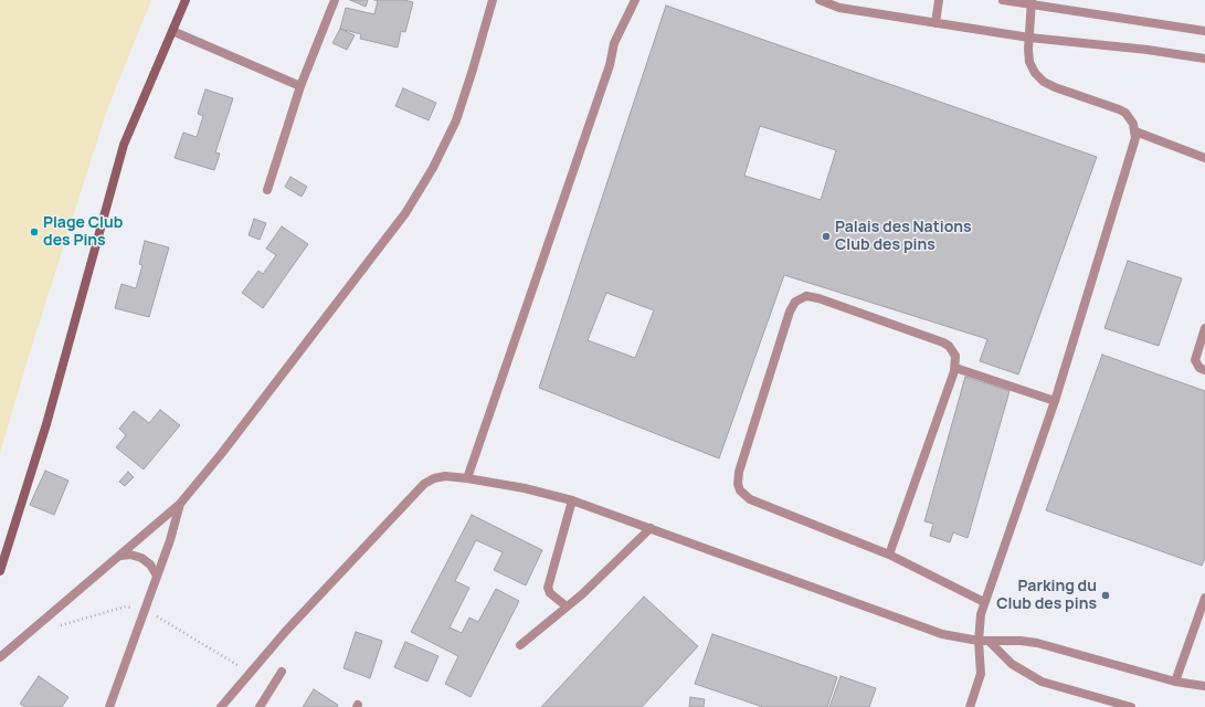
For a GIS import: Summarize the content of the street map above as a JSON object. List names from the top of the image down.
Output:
{
  "places": ["Plage Club des Pins", "Palais des Nations Club des pins", "Parking du Club des pins"]
}
